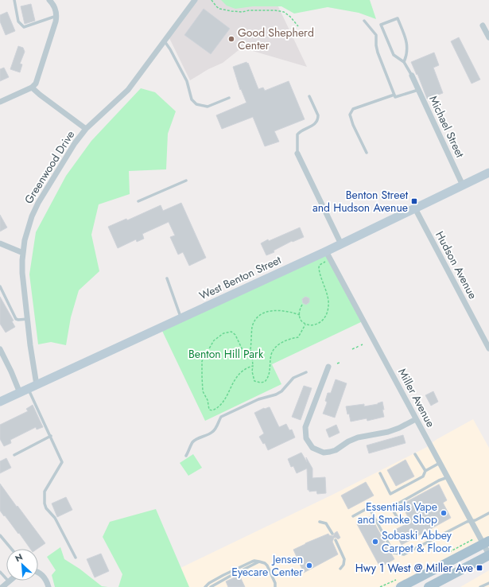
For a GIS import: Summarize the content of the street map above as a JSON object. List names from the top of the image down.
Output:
{
  "streets": {
    "street": [
      "Michael Street",
      "Greenwood Drive",
      "Hudson Avenue",
      "West Benton Street",
      "Miller Avenue"
    ]
  },
  "crossings": [
    ["Michael Street", "West Benton Street"],
    ["Greenwood Drive", "West Benton Street"],
    ["Hudson Avenue", "West Benton Street"],
    ["West Benton Street", "Miller Avenue"]
  ],
  "parks": ["Benton Hill Park"],
  "places": {
    "other": [
      "Good Shepherd Center",
      "Essentials Vape and Smoke Shop",
      "Sobaski Abbey Carpet & Floor",
      "Jensen Eyecare Center"
    ],
    "transit": ["Benton Street and Hudson Avenue", "Hwy 1 West @ Miller Ave"]
  },
  "north": "top left"
}
